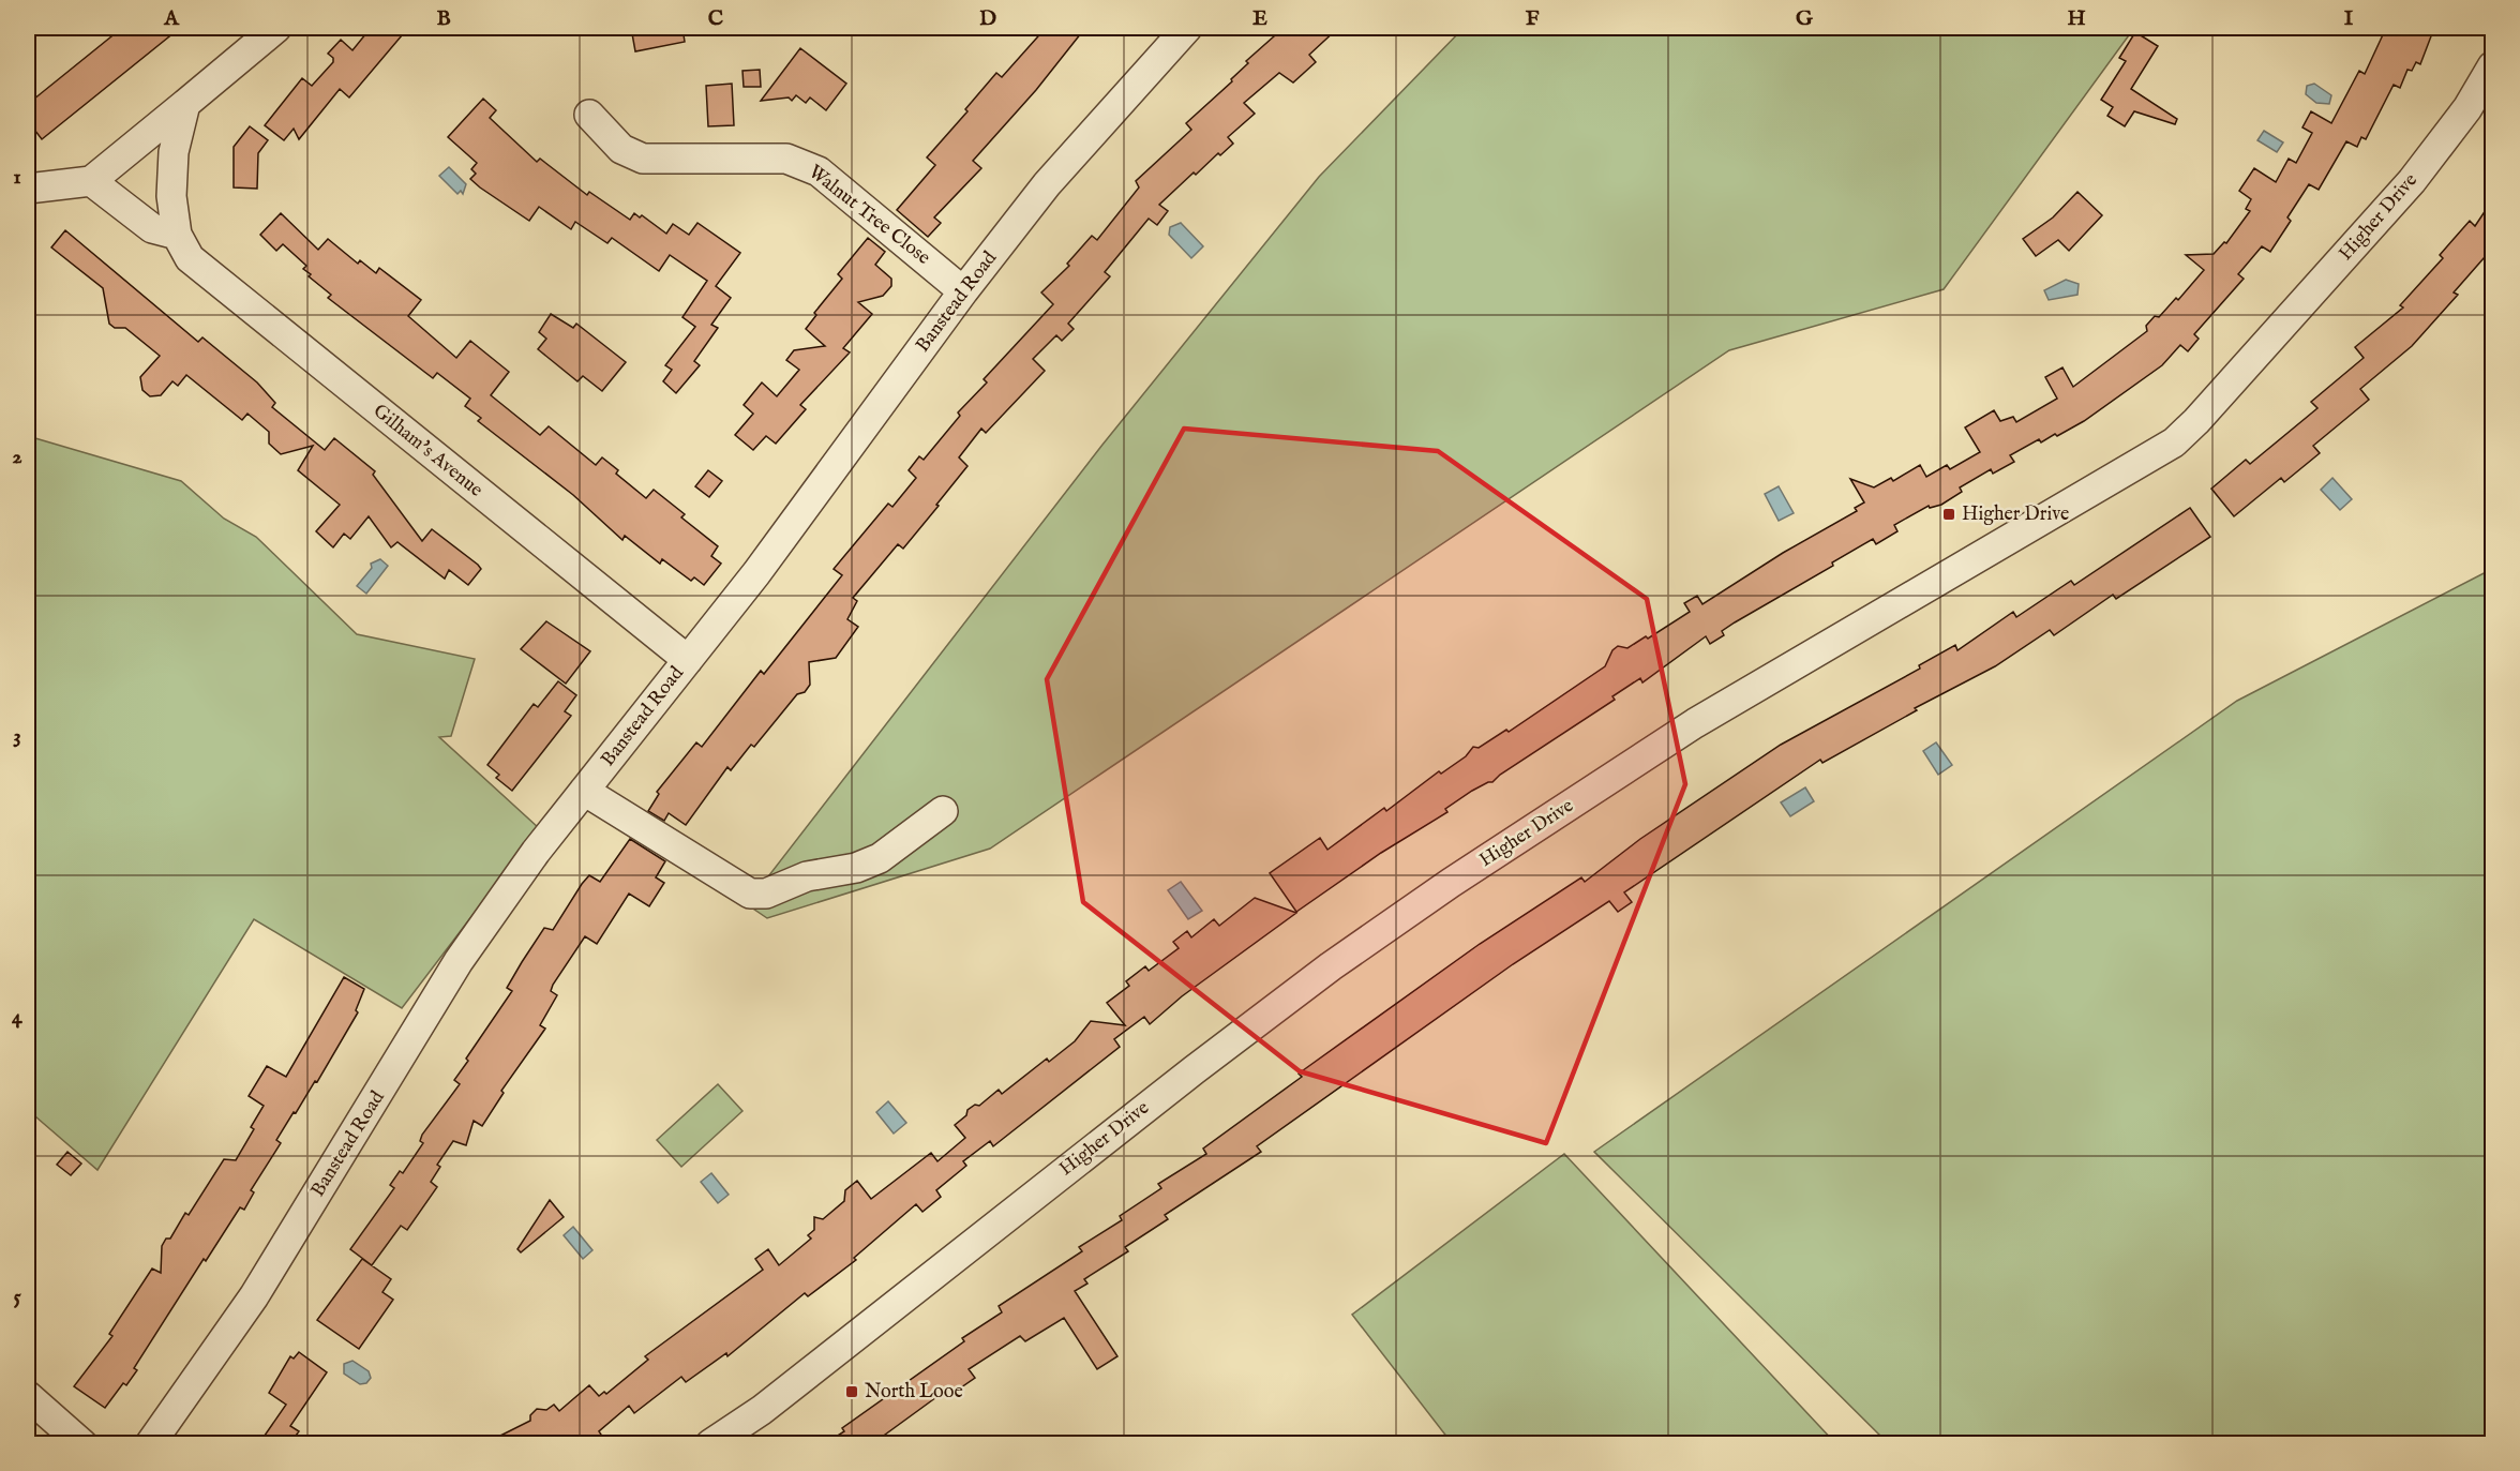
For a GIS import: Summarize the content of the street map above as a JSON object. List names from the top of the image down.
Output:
{
  "streets": {
    "street": [
      "Walnut Tree Close",
      "Higher Drive",
      "Banstead Road",
      "Gilham's Avenue"
    ]
  },
  "crossings": [
    ["Walnut Tree Close", "Banstead Road"],
    ["Banstead Road", "Gilham's Avenue"]
  ],
  "places": {
    "transit": ["Higher Drive", "North Looe"]
  },
  "grid": {
    "columns": [
      "A",
      "B",
      "C",
      "D",
      "E",
      "F",
      "G",
      "H",
      "I"
    ],
    "rows": [
      "1",
      "2",
      "3",
      "4",
      "5"
    ]
  }
}
